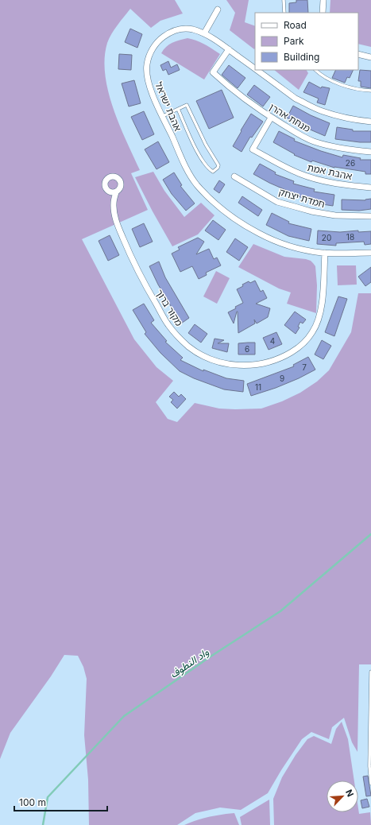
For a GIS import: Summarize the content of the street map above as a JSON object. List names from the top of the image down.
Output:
{
  "streets": {
    "street": [
      "אהבת ישראל",
      "מנחת אהרן",
      "אהבת אמת",
      "חמדת יצחק",
      "מקור ברוך"
    ]
  },
  "crossings": [
    ["אהבת ישראל", "מנחת אהרן"],
    ["אהבת ישראל", "מקור ברוך"],
    ["מנחת אהרן", "אהבת אמת"]
  ],
  "water": ["واد النطوف"],
  "house_numbers": [
    "26",
    "18",
    "20",
    "4",
    "6",
    "7",
    "9",
    "11"
  ],
  "legend": ["Road", "Park", "Building"],
  "scale_bar": "100 m",
  "north": "top right"
}
